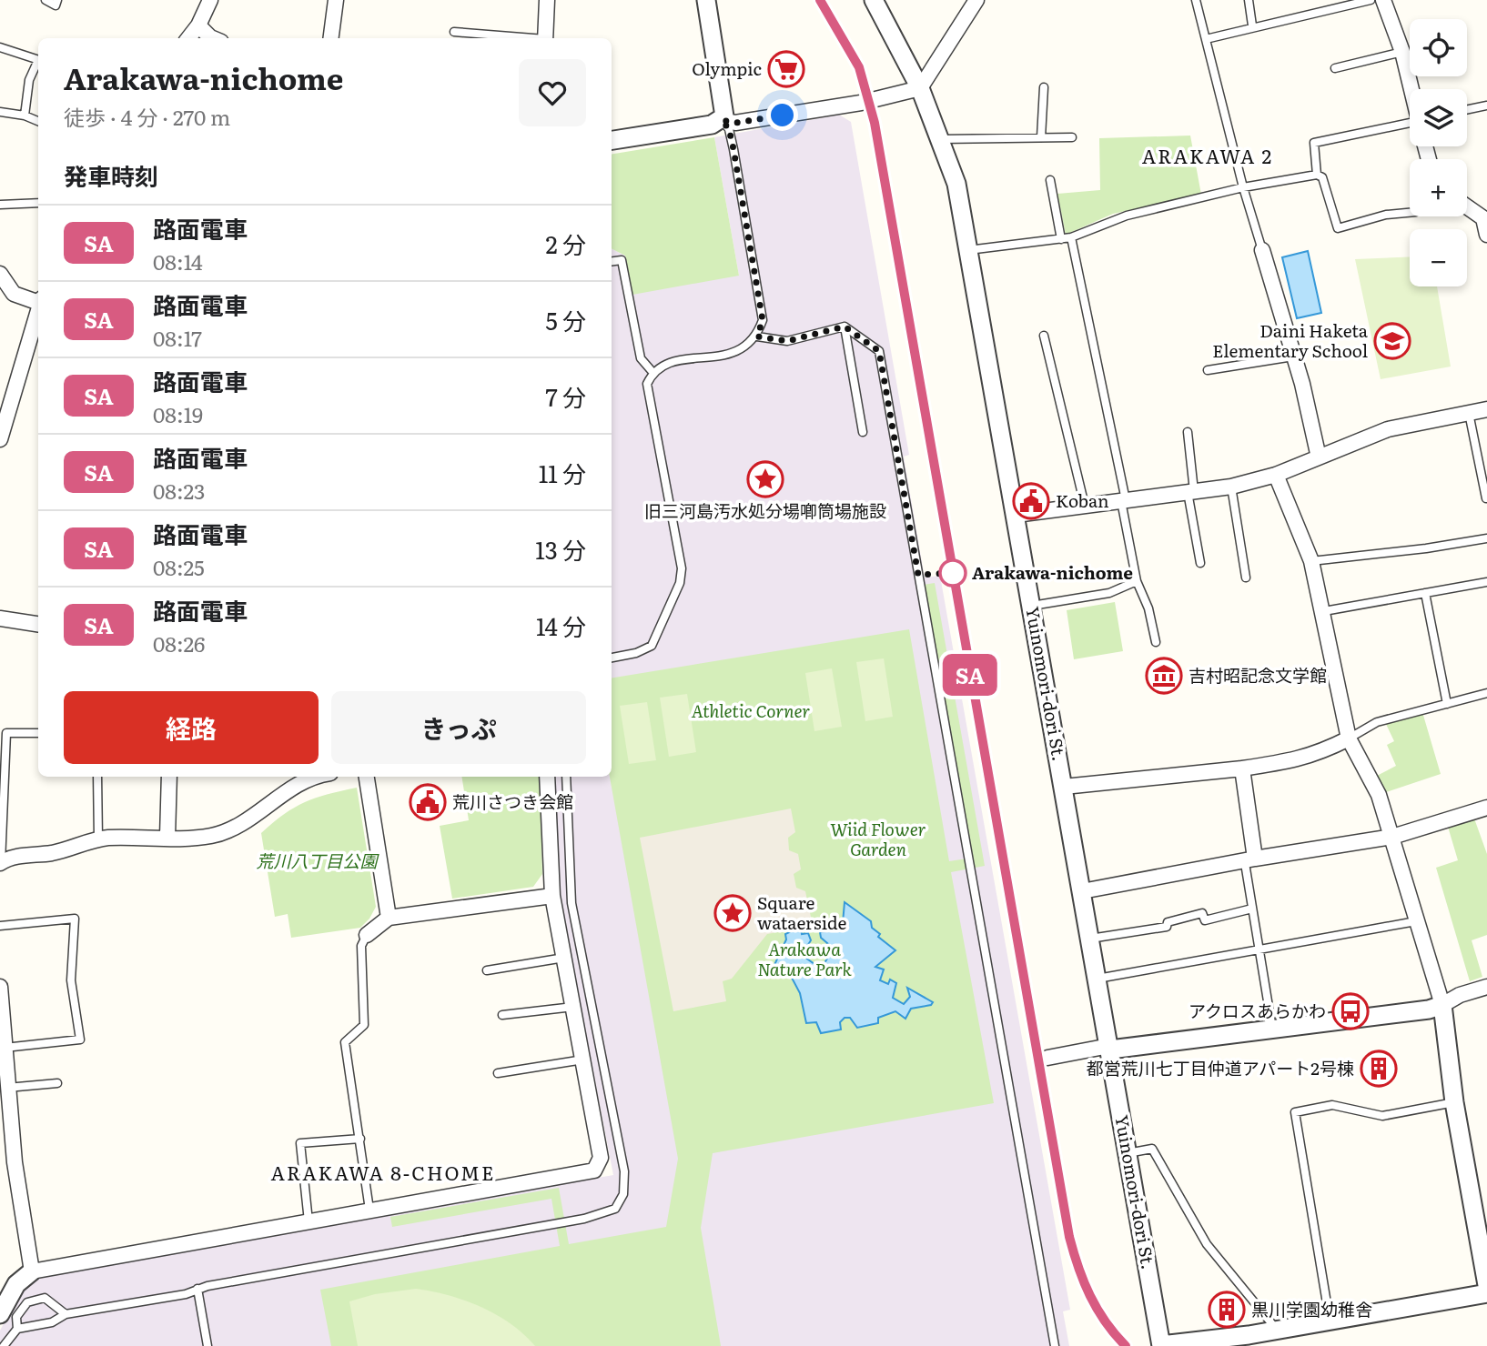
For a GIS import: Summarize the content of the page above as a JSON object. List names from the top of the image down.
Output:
{
  "streets": {
    "street": ["Yuinomori-dori St."]
  },
  "districts": ["ARAKAWA 2", "ARAKAWA 8-CHOME"],
  "parks": [
    "Athletic Corner",
    "Wiid Flower Garden",
    "荒川八丁目公園",
    "Arakawa Nature Park"
  ],
  "places": {
    "supermarket": ["Olympic"],
    "school or university": ["Daini Haketa Elementary School"],
    "place": ["旧三河島汚水処分場喞筒場施設", "Square wataerside"],
    "public building": ["Koban", "荒川さつき会館"],
    "other": ["Arakawa-nichome"],
    "museum": ["吉村昭記念文学館"],
    "bus stop": ["アクロスあらかわ"],
    "building": ["都営荒川七丁目仲道アパート2号棟", "黒川学園幼稚舎"]
  },
  "lines": ["tram line SA"],
  "page": {
    "on_map": "SA",
    "map_buttons": ["+", "−"],
    "heading": [
      ["Arakawa-nichome", "徒歩 · 4 分 · 270 m"],
      "発車時刻"
    ],
    "list": [
      {
        "mark": "SA",
        "name": "路面電車",
        "note": "08:14",
        "value": "2 分"
      },
      {
        "mark": "SA",
        "name": "路面電車",
        "note": "08:17",
        "value": "5 分"
      },
      {
        "mark": "SA",
        "name": "路面電車",
        "note": "08:19",
        "value": "7 分"
      },
      {
        "mark": "SA",
        "name": "路面電車",
        "note": "08:23",
        "value": "11 分"
      },
      {
        "mark": "SA",
        "name": "路面電車",
        "note": "08:25",
        "value": "13 分"
      },
      {
        "mark": "SA",
        "name": "路面電車",
        "note": "08:26",
        "value": "14 分"
      }
    ],
    "buttons": ["経路", "きっぷ"]
  }
}
